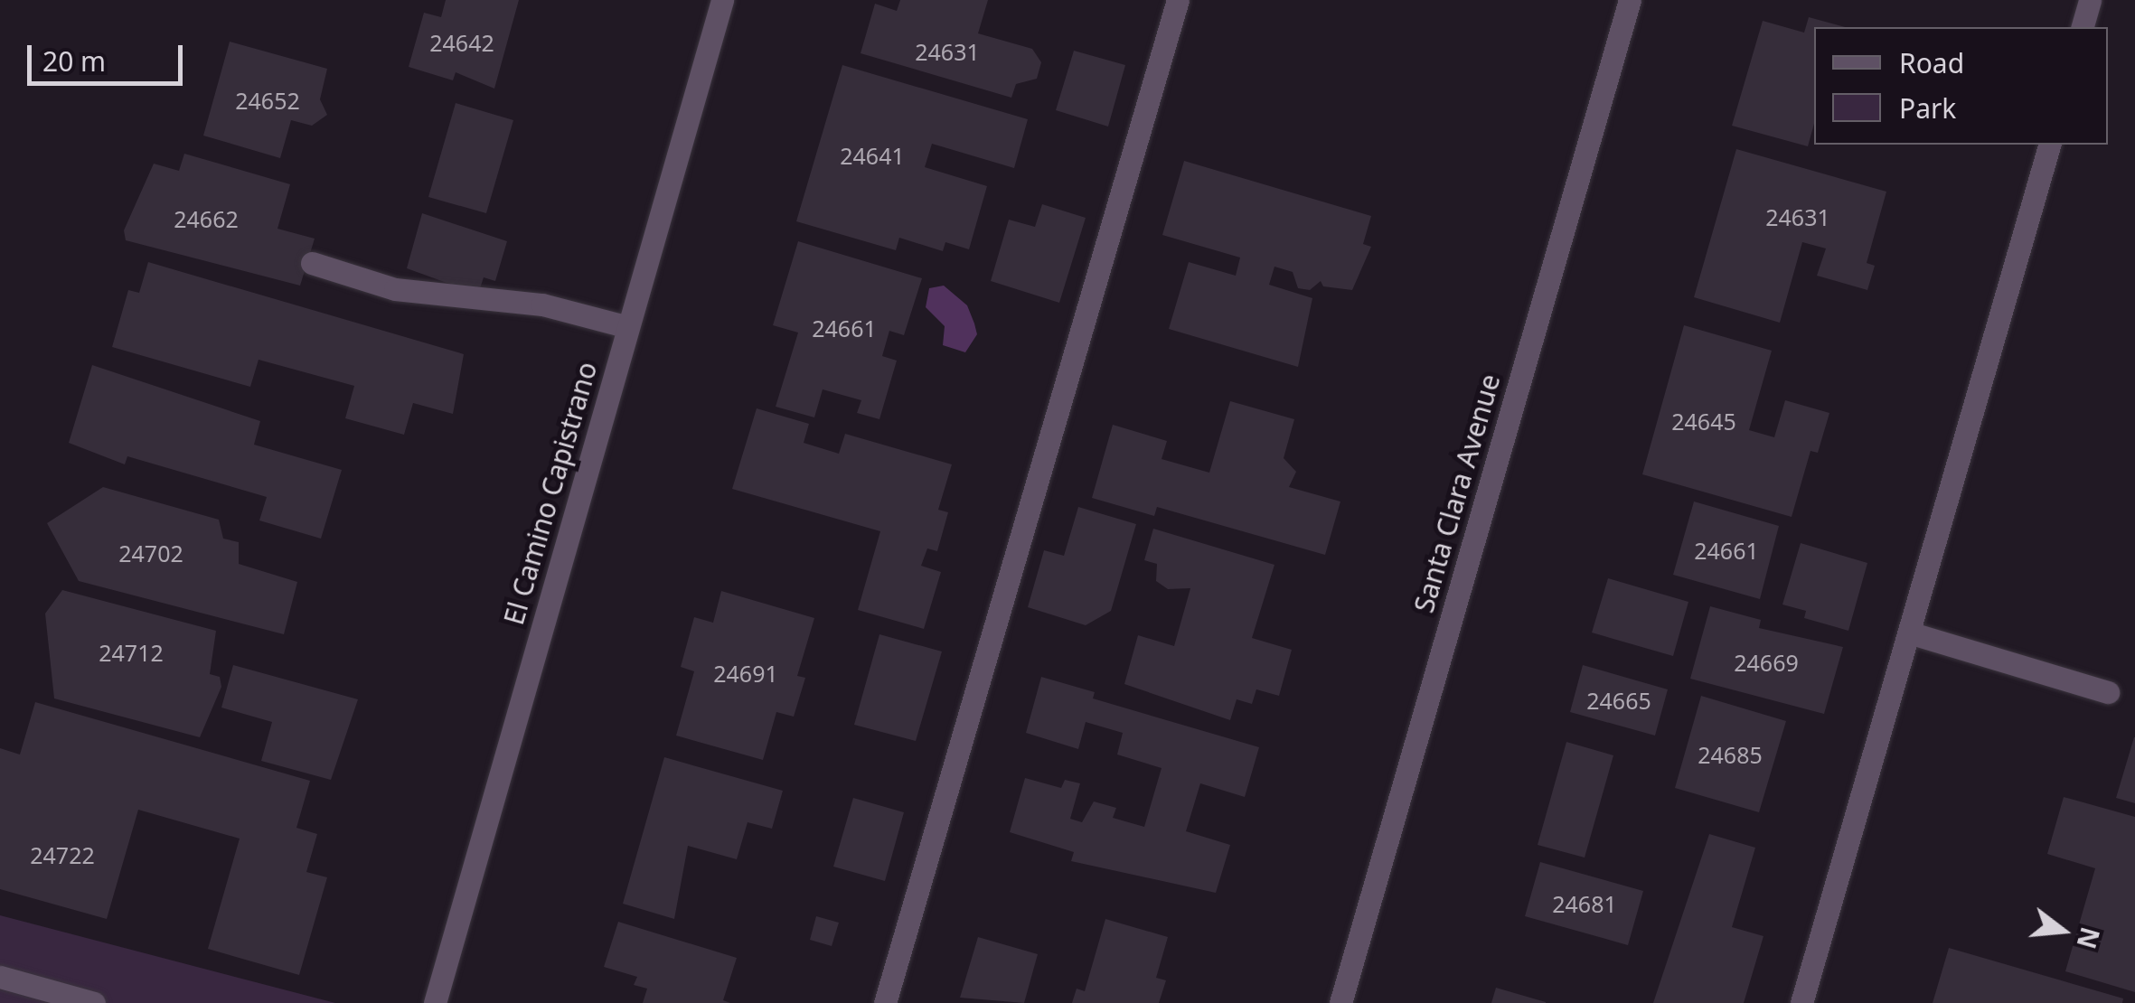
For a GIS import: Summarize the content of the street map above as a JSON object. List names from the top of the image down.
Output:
{
  "streets": {
    "street": ["El Camino Capistrano", "Santa Clara Avenue"]
  },
  "house_numbers": [
    "24642",
    "24631",
    "24652",
    "24641",
    "24631",
    "24662",
    "24661",
    "24645",
    "24661",
    "24702",
    "24712",
    "24669",
    "24691",
    "24665",
    "24685",
    "24722",
    "24681"
  ],
  "legend": ["Road", "Park"],
  "scale_bar": "20 m",
  "north": "right"
}
